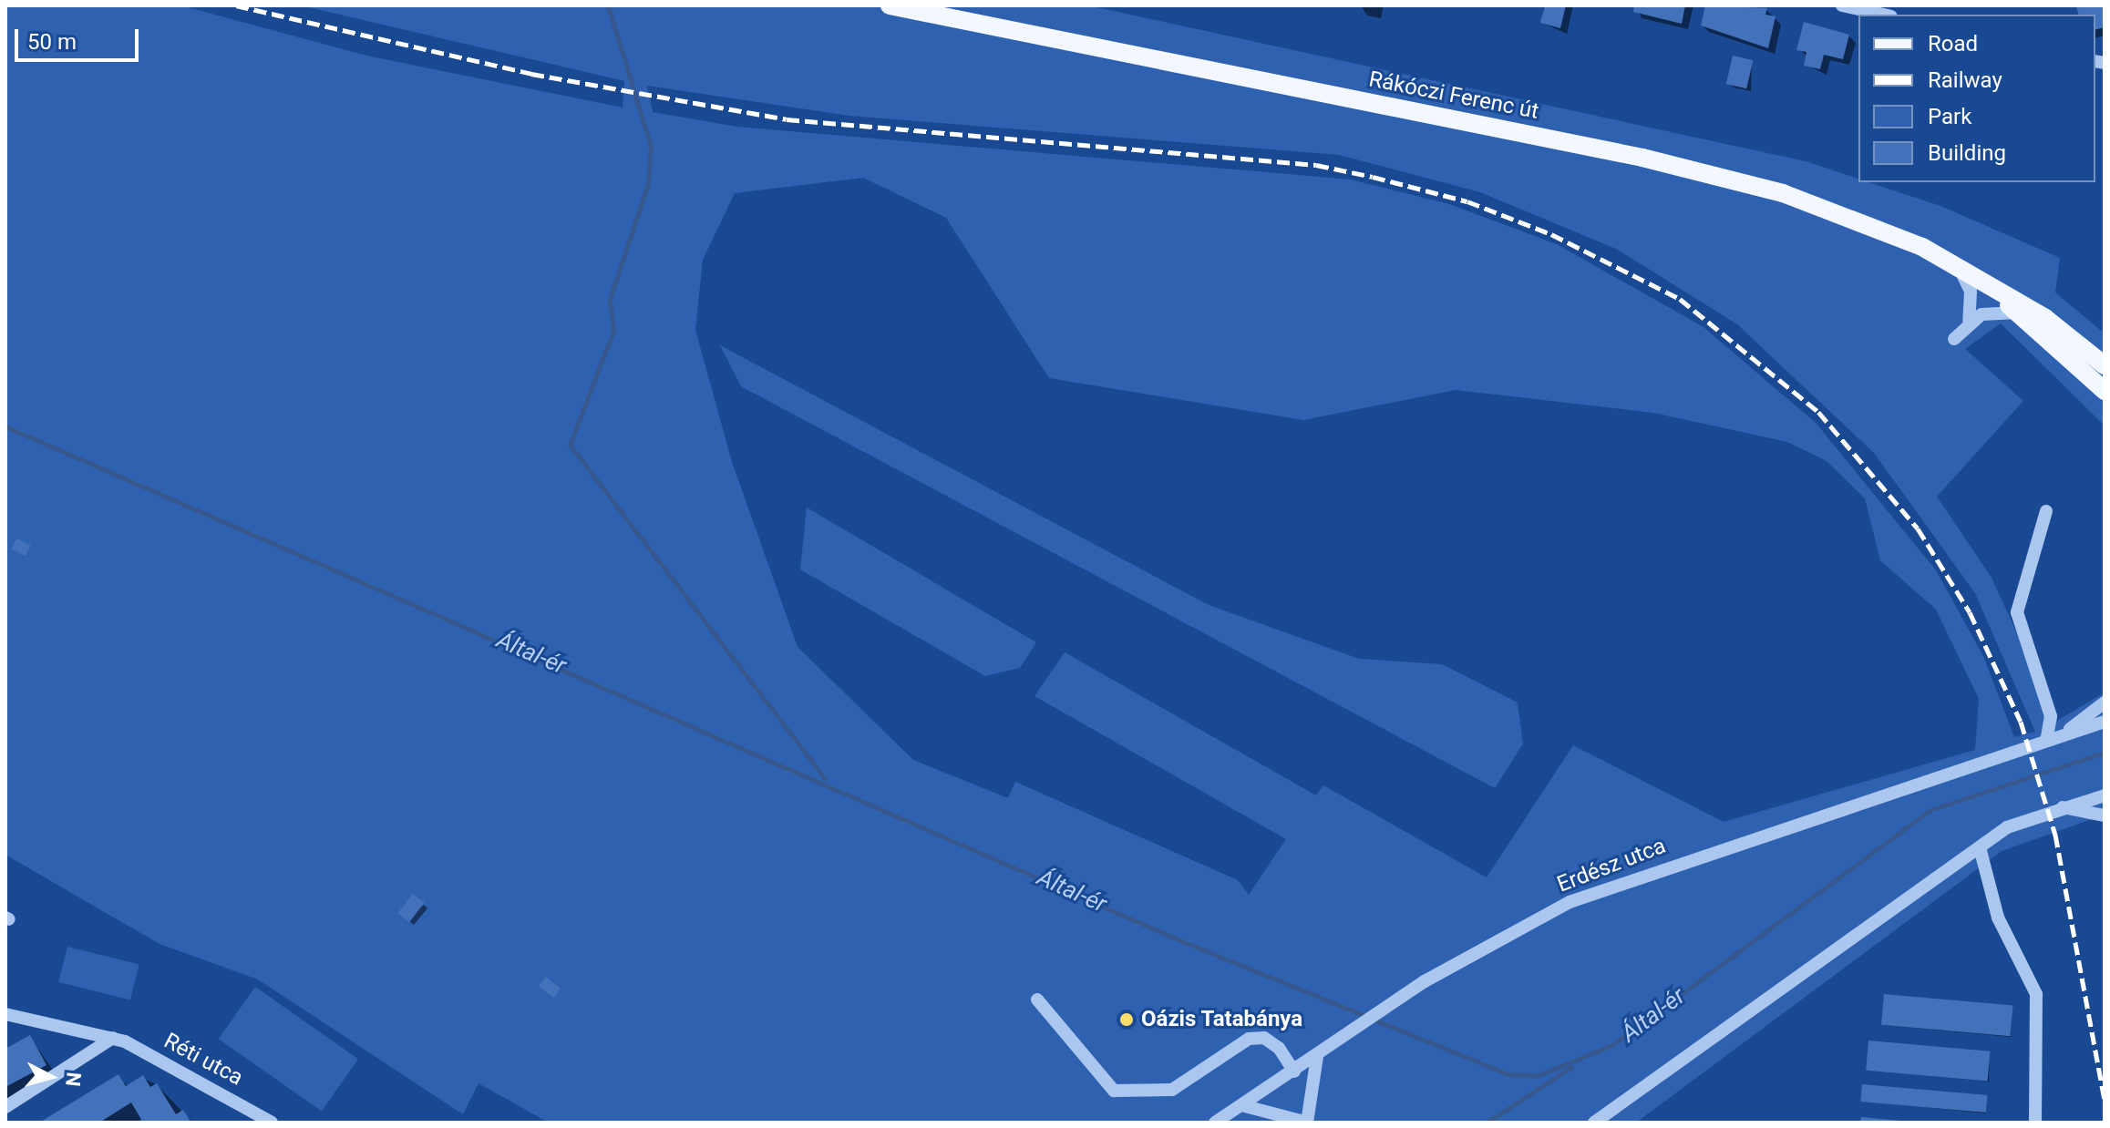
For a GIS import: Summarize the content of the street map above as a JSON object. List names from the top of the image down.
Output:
{
  "streets": {
    "main road": ["Rákóczi Ferenc út"],
    "street": ["Erdész utca", "Réti utca"]
  },
  "water": ["Által-ér"],
  "places": ["Oázis Tatabánya"],
  "legend": [
    "Road",
    "Railway",
    "Park",
    "Building"
  ],
  "scale_bar": "50 m",
  "north": "right"
}
